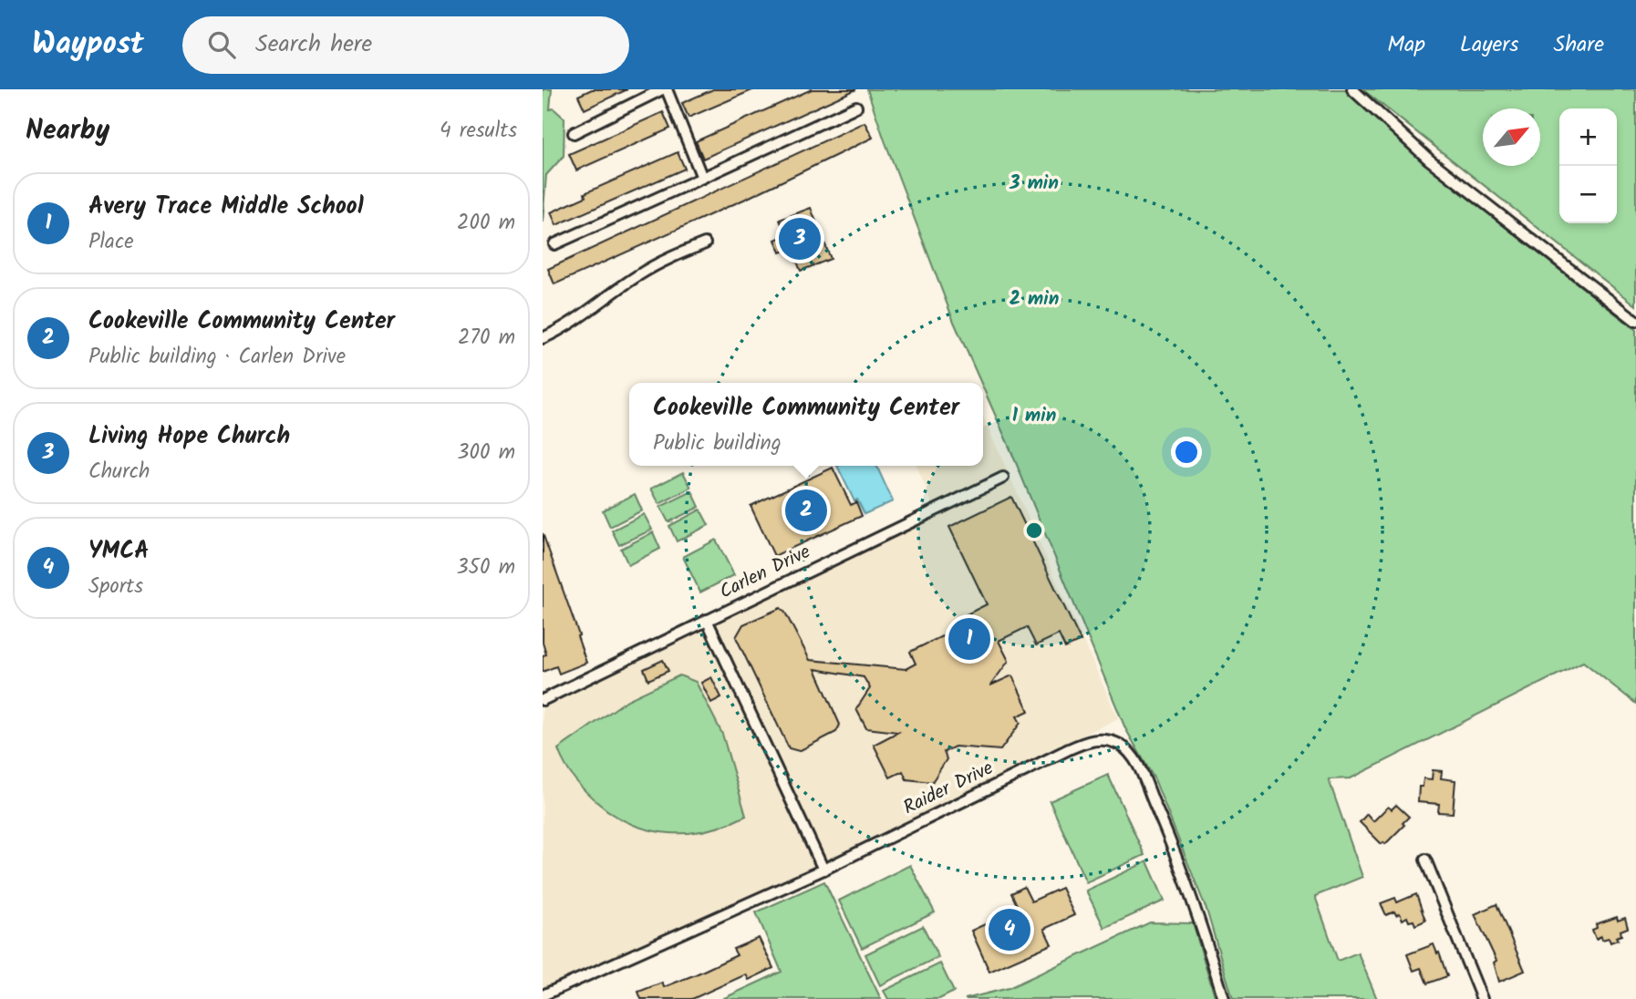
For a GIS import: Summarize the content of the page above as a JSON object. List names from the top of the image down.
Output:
{
  "streets": {
    "street": ["Carlen Drive", "Raider Drive"]
  },
  "north": "top right",
  "page": {
    "header": "Waypost",
    "search": "Search here",
    "nav": ["Map", "Layers", "Share"],
    "heading": ["Nearby", "4 results"],
    "map_buttons": ["+", "−"],
    "list": [
      {
        "mark": "1",
        "name": "Avery Trace Middle School",
        "note": "Place",
        "value": "200 m"
      },
      {
        "mark": "2",
        "name": "Cookeville Community Center",
        "note": "Public building · Carlen Drive",
        "value": "270 m"
      },
      {
        "mark": "3",
        "name": "Living Hope Church",
        "note": "Church",
        "value": "300 m"
      },
      {
        "mark": "4",
        "name": "YMCA",
        "note": "Sports",
        "value": "350 m"
      }
    ],
    "pins": [
      "3",
      "2",
      "1",
      "4"
    ],
    "popup": ["Cookeville Community Center", "Public building"]
  },
  "rings": ["3 min", "2 min", "1 min"]
}
